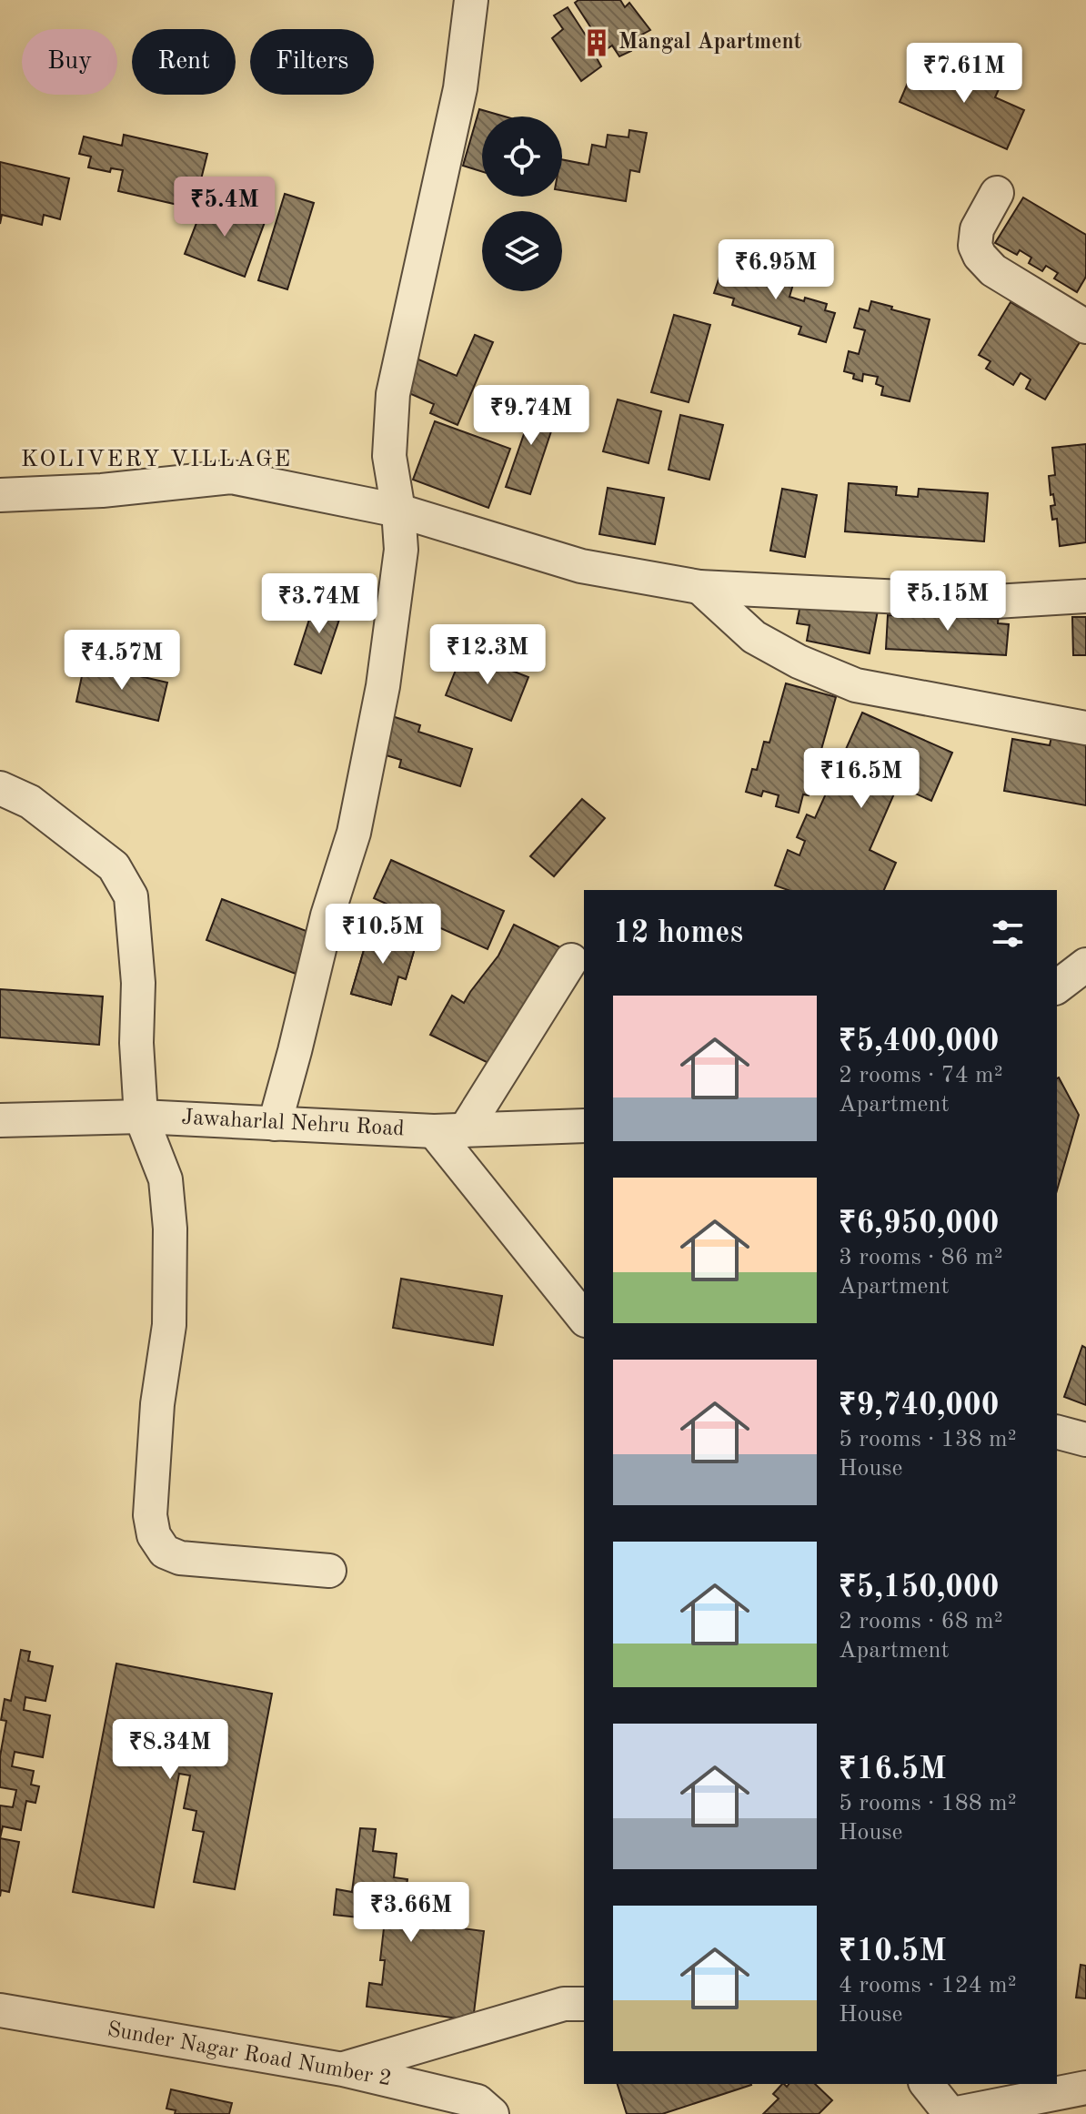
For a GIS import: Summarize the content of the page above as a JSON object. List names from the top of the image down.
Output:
{
  "streets": {
    "street": ["Jawaharlal Nehru Road", "Sunder Nagar Road Number 2"]
  },
  "districts": ["KOLIVERY VILLAGE"],
  "places": {
    "building": ["Mangal Apartment"]
  },
  "page": {
    "chip": ["Buy", "Rent", "Filters"],
    "price": [
      "₹7.61M",
      "₹5.4M",
      "₹6.95M",
      "₹9.74M",
      "₹5.15M",
      "₹3.74M",
      "₹12.3M",
      "₹4.57M",
      "₹16.5M",
      "₹10.5M",
      "₹8.34M",
      "₹3.66M"
    ],
    "heading": "12 homes",
    "list": [
      {
        "name": "₹5,400,000",
        "note": "2 rooms · 74 m² · Apartment"
      },
      {
        "name": "₹6,950,000",
        "note": "3 rooms · 86 m² · Apartment"
      },
      {
        "name": "₹9,740,000",
        "note": "5 rooms · 138 m² · House"
      },
      {
        "name": "₹5,150,000",
        "note": "2 rooms · 68 m² · Apartment"
      },
      {
        "name": "₹16.5M",
        "note": "5 rooms · 188 m² · House"
      },
      {
        "name": "₹10.5M",
        "note": "4 rooms · 124 m² · House"
      }
    ]
  }
}
